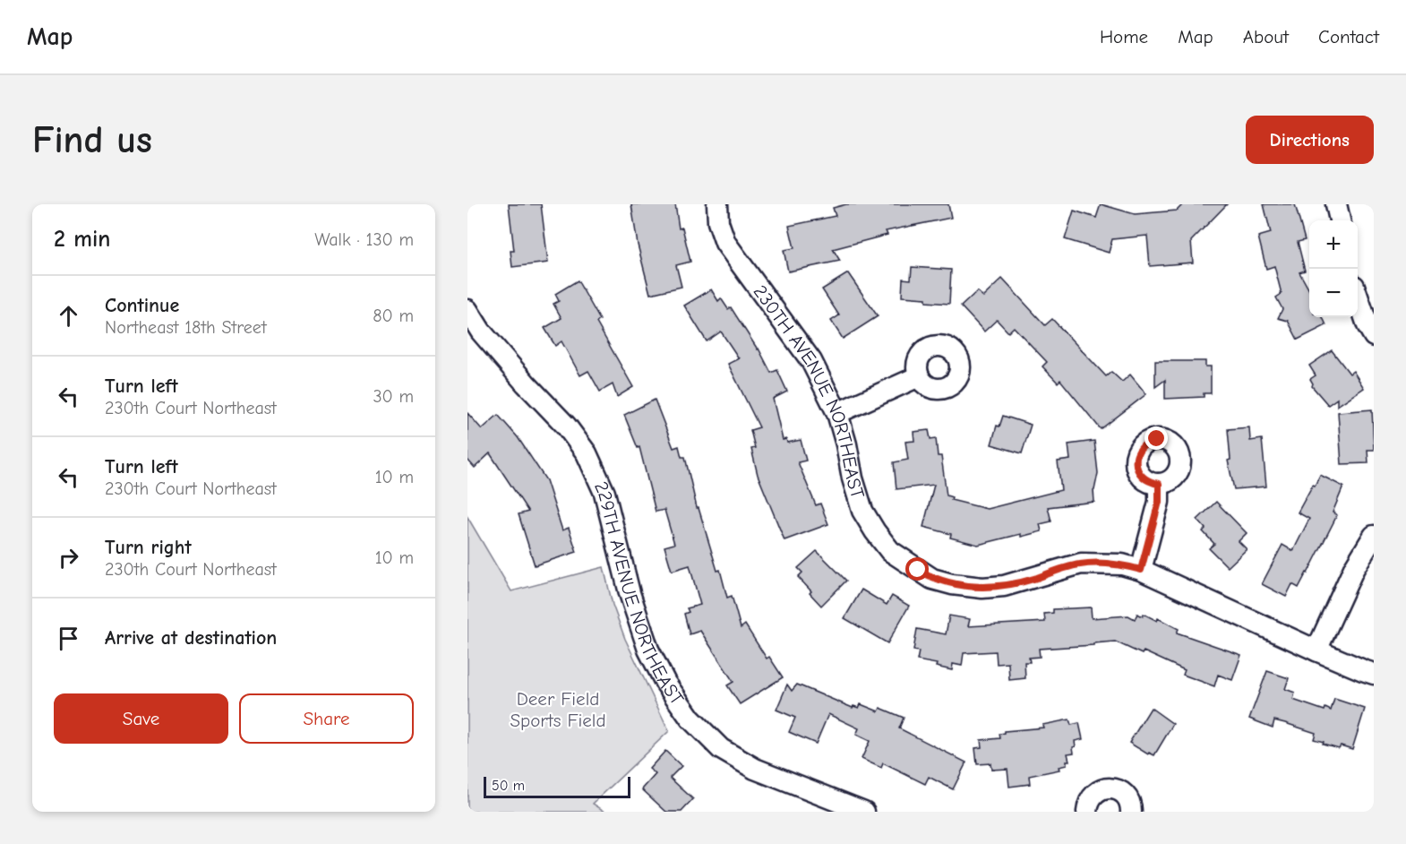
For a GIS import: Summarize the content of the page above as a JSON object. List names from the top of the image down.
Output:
{
  "streets": {
    "street": ["230TH AVENUE NORTHEAST", "229TH AVENUE NORTHEAST"]
  },
  "parks": ["Deer Field Sports Field"],
  "scale_bar": "50 m",
  "page": {
    "header": "Map",
    "nav": [
      "Home",
      "Map",
      "About",
      "Contact"
    ],
    "buttons": [
      "Directions",
      ["Save", "Share"]
    ],
    "title": "Find us",
    "heading": ["2 min", "Walk · 130 m"],
    "map_buttons": ["+", "−"],
    "list": [
      ["Continue", "Northeast 18th Street", "80 m"],
      ["Turn left", "230th Court Northeast", "30 m"],
      ["Turn left", "230th Court Northeast", "10 m"],
      ["Turn right", "230th Court Northeast", "10 m"],
      "Arrive at destination"
    ],
    "scale": "50 m"
  }
}
